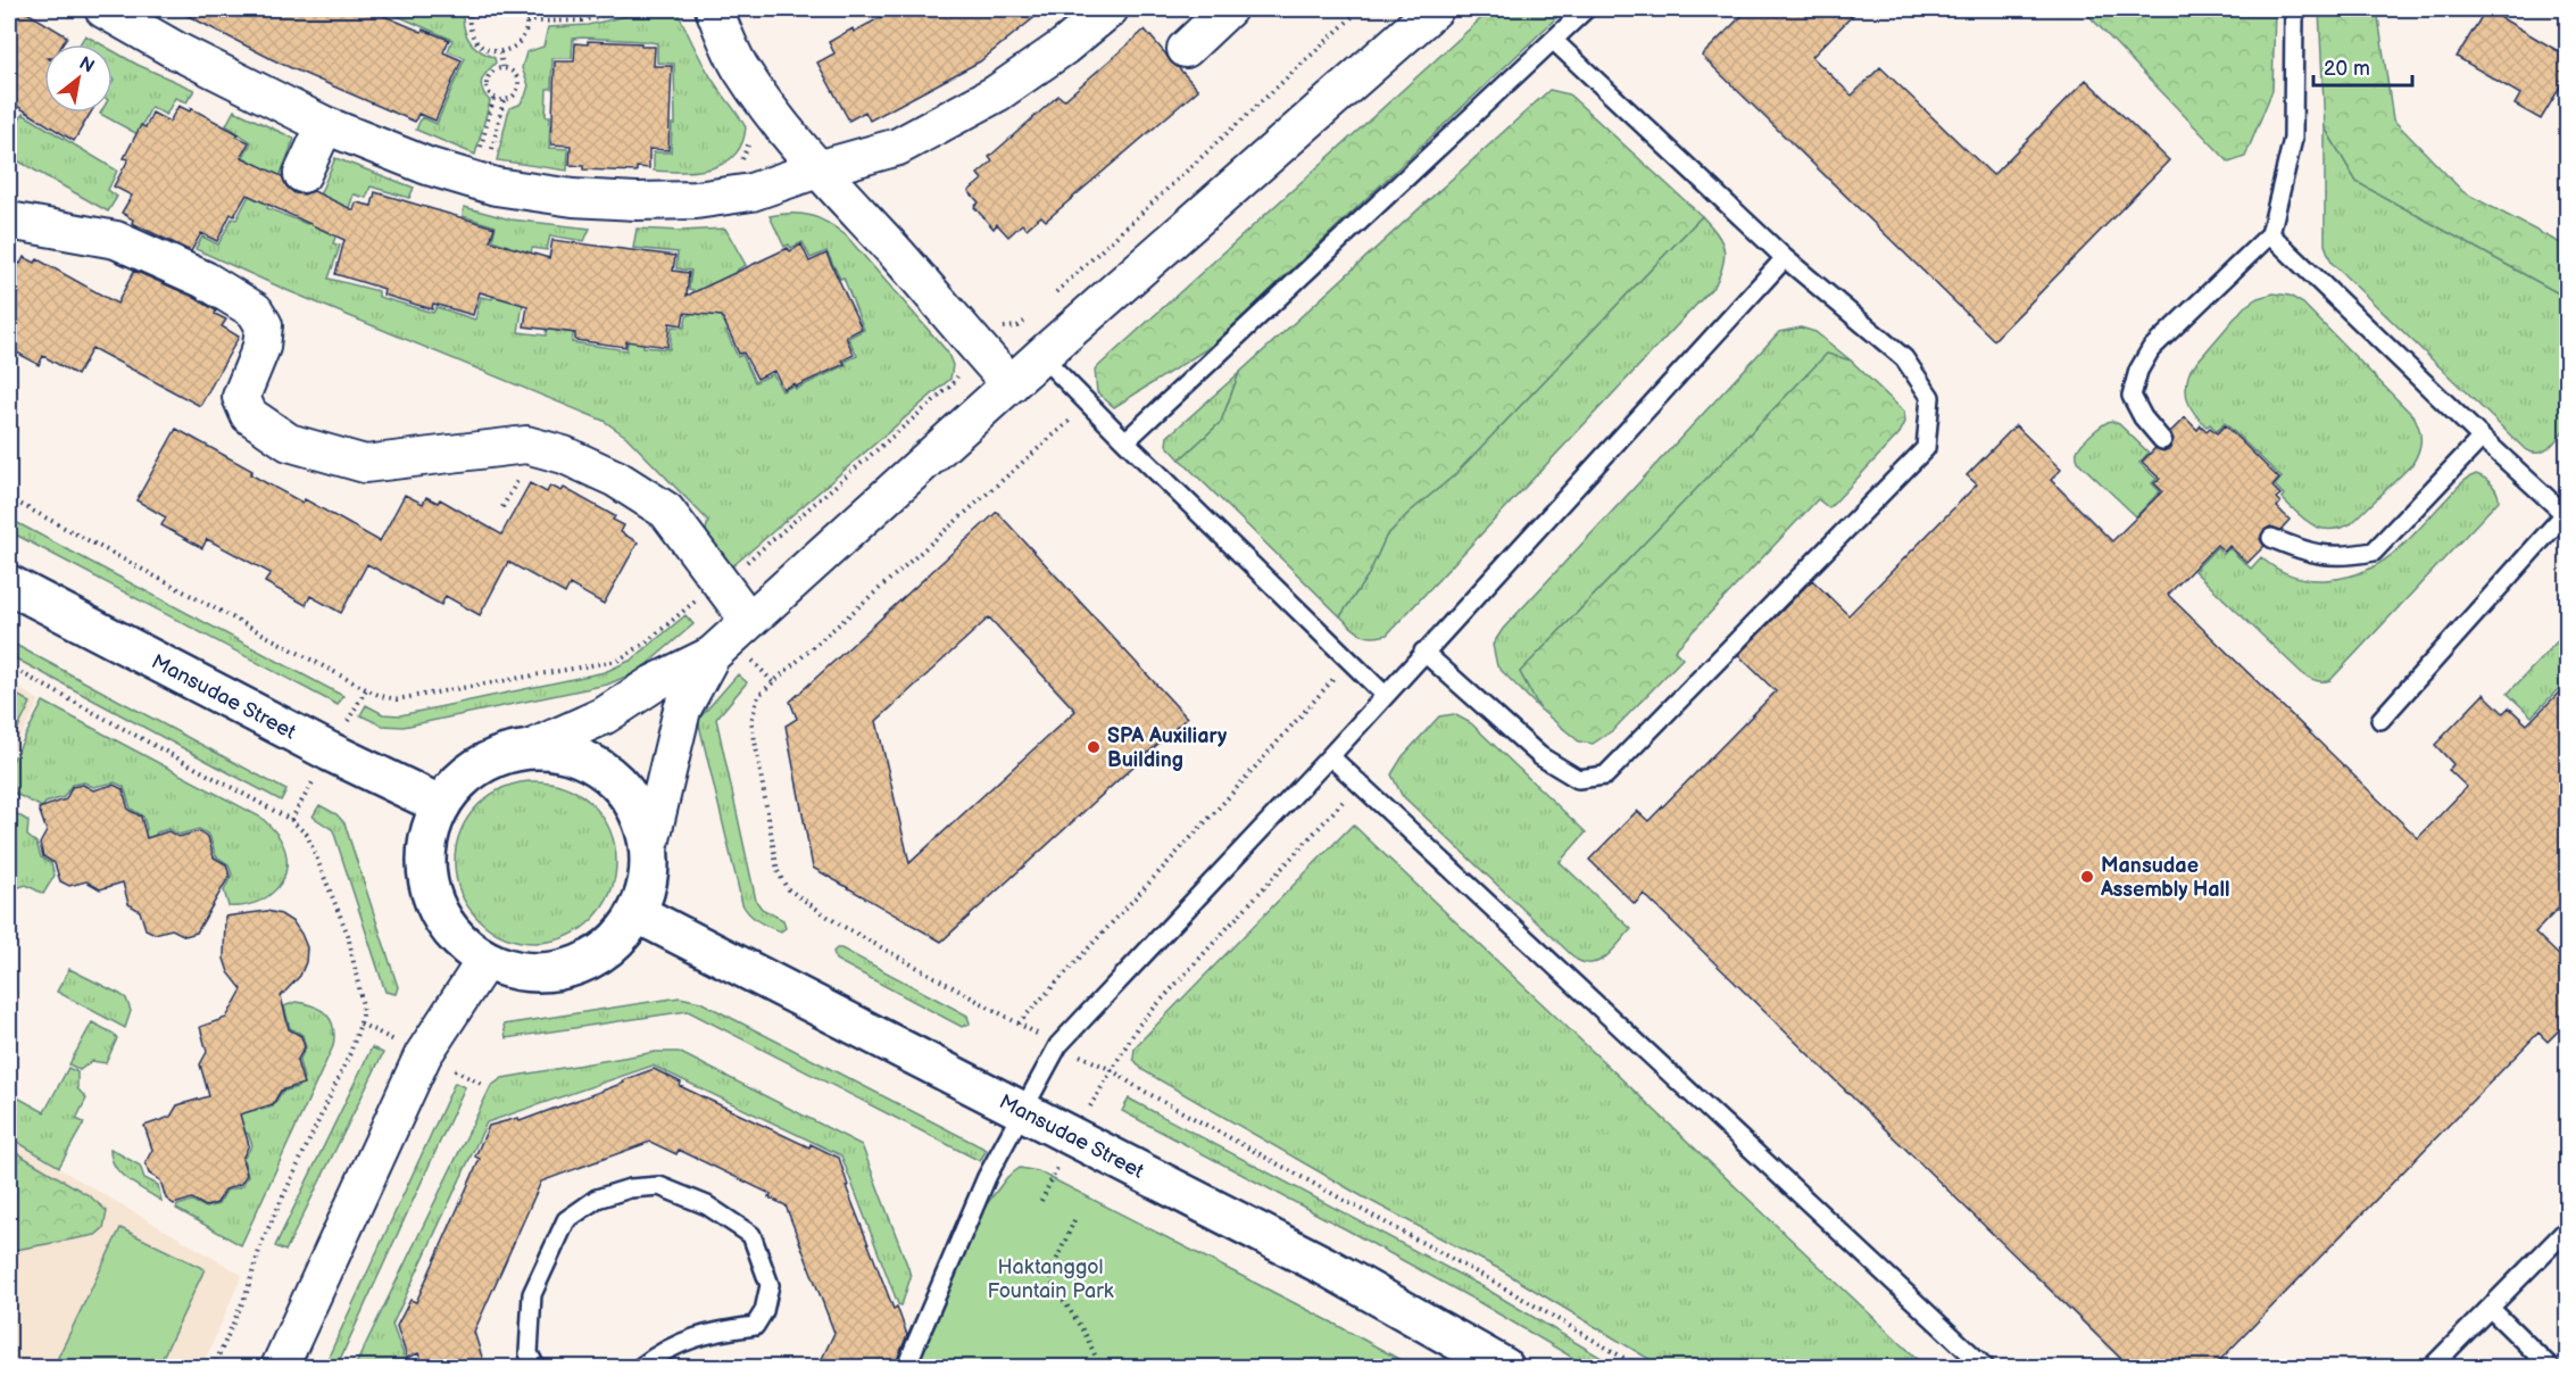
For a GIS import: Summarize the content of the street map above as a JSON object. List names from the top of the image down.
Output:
{
  "streets": {
    "main road": ["Mansudae Street"]
  },
  "parks": ["Haktanggol Fountain Park"],
  "places": ["SPA Auxiliary Building", "Mansudae Assembly Hall"],
  "scale_bar": "20 m",
  "north": "top right"
}
